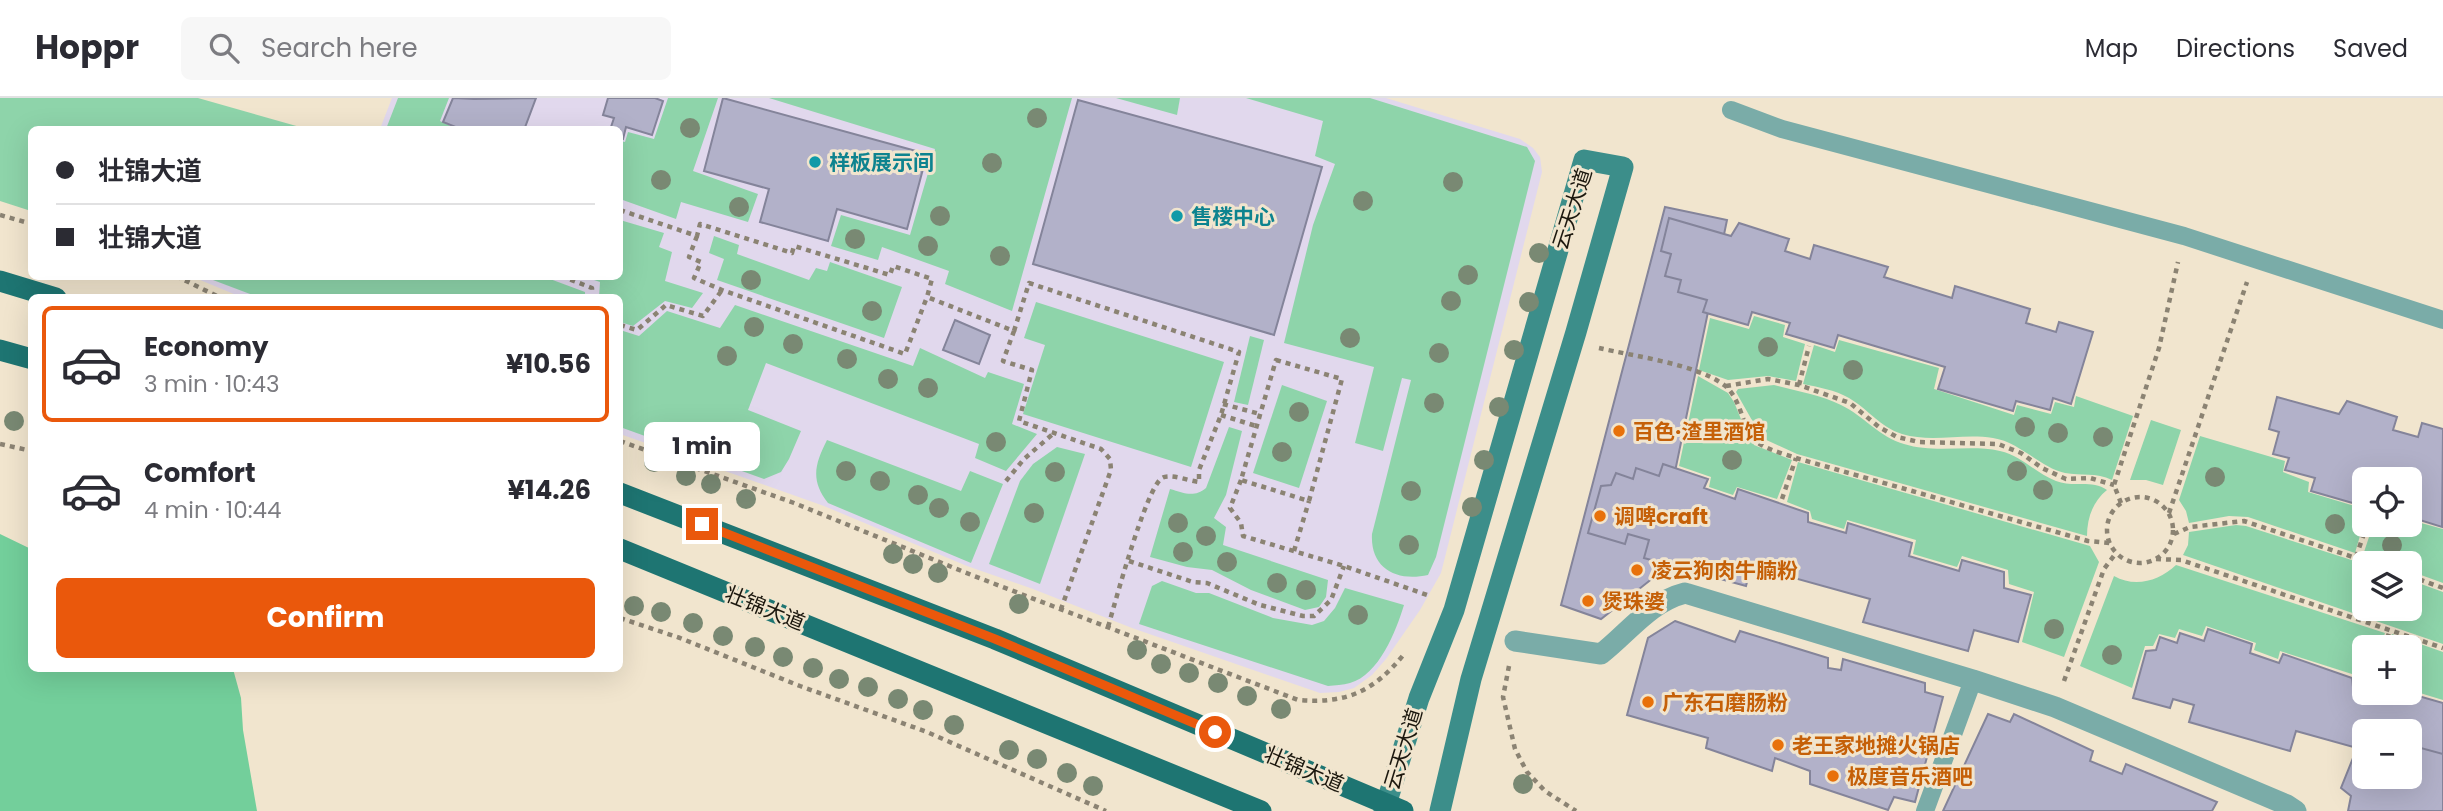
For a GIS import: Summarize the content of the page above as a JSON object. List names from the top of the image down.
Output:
{
  "streets": {
    "main road": ["云天大道", "壮锦大道"]
  },
  "crossings": [
    ["云天大道", "壮锦大道"]
  ],
  "places": [
    "样板展示间",
    "售楼中心",
    "百色·渣里酒馆",
    "调啤craft",
    "凌云狗肉牛腩粉",
    "煲珠婆",
    "广东石磨肠粉",
    "老王家地摊火锅店",
    "极度音乐酒吧"
  ],
  "page": {
    "header": "Hoppr",
    "search": "Search here",
    "nav": ["Map", "Directions", "Saved"],
    "banner": ["壮锦大道", "壮锦大道"],
    "list": [
      {
        "name": "Economy",
        "note": "3 min · 10:43",
        "value": "¥10.56"
      },
      {
        "name": "Comfort",
        "note": "4 min · 10:44",
        "value": "¥14.26"
      }
    ],
    "bubble": "1 min",
    "map_buttons": ["+", "−"],
    "buttons": "Confirm"
  }
}
